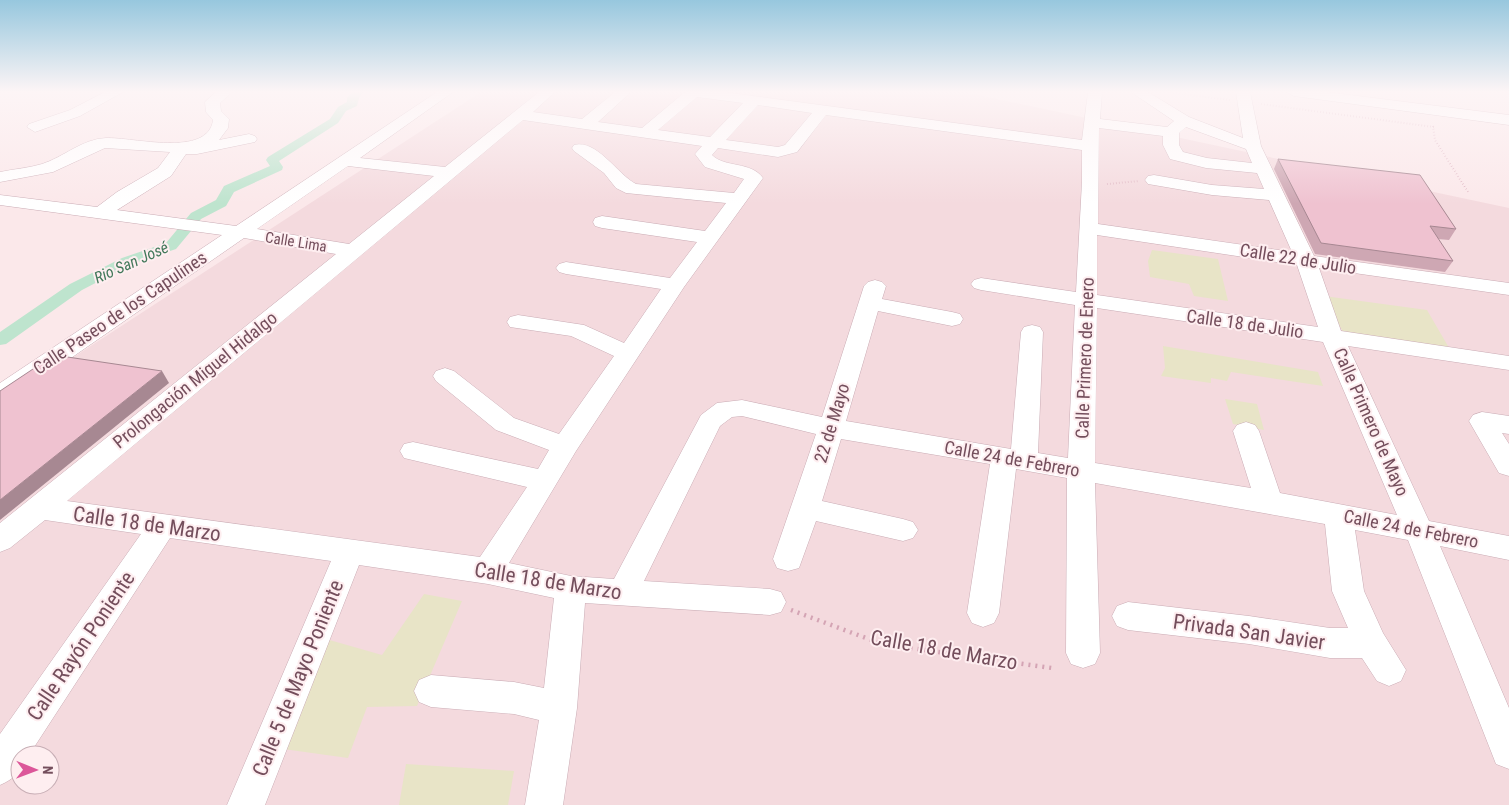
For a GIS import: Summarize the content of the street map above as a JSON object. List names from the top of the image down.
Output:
{
  "streets": {
    "street": [
      "Calle Lima",
      "Calle 22 de Julio",
      "Calle Paseo de los Capulines",
      "Calle 18 de Julio",
      "Calle Primero de Enero",
      "Prolongación Miguel Hidalgo",
      "Calle Primero de Mayo",
      "22 de Mayo",
      "Calle 24 de Febrero",
      "Calle 18 de Marzo",
      "Privada San Javier",
      "Calle Rayón Poniente",
      "Calle 5 de Mayo Poniente"
    ]
  },
  "crossings": [
    ["Calle Lima", "Calle Paseo de los Capulines"],
    ["Calle Lima", "Prolongación Miguel Hidalgo"],
    ["Calle 22 de Julio", "Calle Primero de Enero"],
    ["Calle 22 de Julio", "Calle Primero de Mayo"],
    ["Calle 18 de Julio", "Calle Primero de Enero"],
    ["Calle 18 de Julio", "Calle Primero de Mayo"],
    ["Calle Primero de Enero", "Calle 24 de Febrero"],
    ["Prolongación Miguel Hidalgo", "Calle 18 de Marzo"],
    ["Calle Primero de Mayo", "Calle 24 de Febrero"],
    ["22 de Mayo", "Calle 24 de Febrero"],
    ["Calle 24 de Febrero", "Calle 18 de Marzo"],
    ["Calle 18 de Marzo", "Calle Rayón Poniente"],
    ["Calle 18 de Marzo", "Calle 5 de Mayo Poniente"]
  ],
  "water": ["Rio San José"],
  "north": "right"
}
